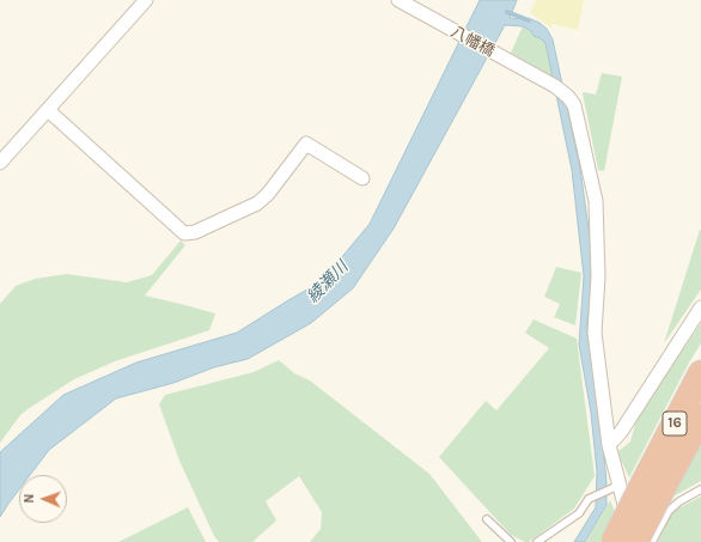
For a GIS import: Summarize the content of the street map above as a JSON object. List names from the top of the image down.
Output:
{
  "streets": {
    "highway": ["16"],
    "street": ["八幡橋"]
  },
  "water": ["綾瀬川"],
  "north": "left"
}
